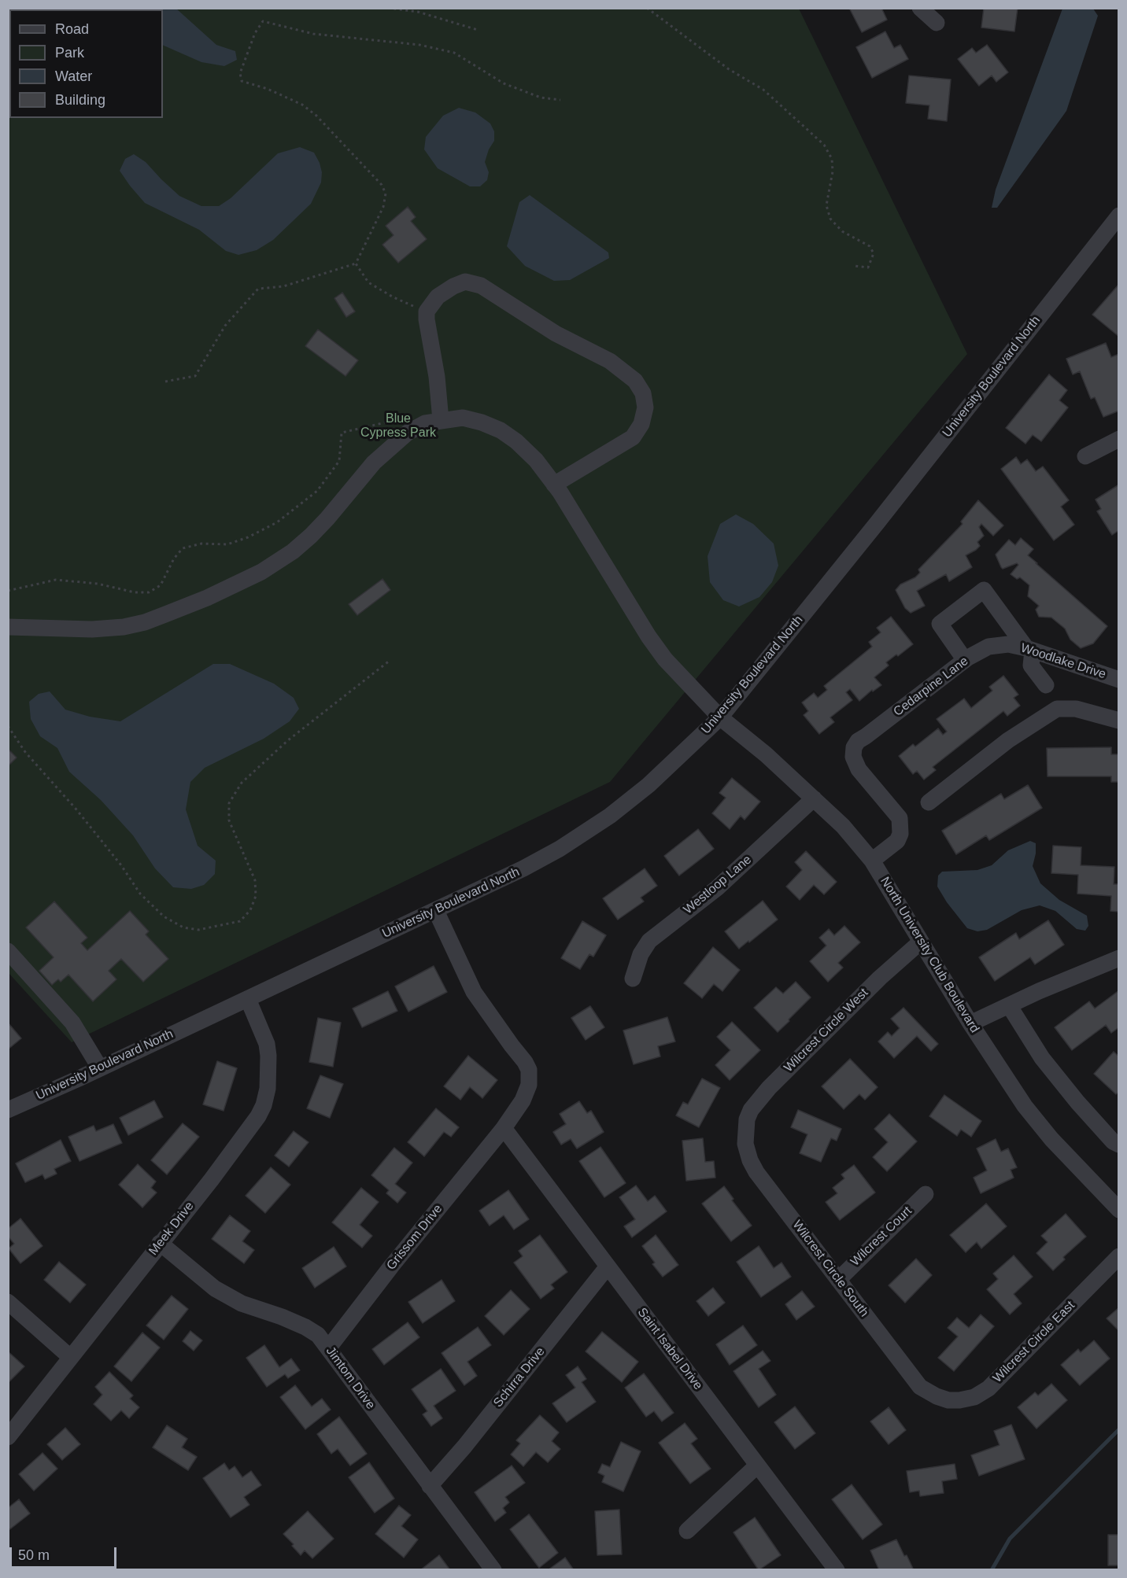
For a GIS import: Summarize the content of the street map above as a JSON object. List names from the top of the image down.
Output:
{
  "streets": {
    "street": [
      "University Boulevard North",
      "Woodlake Drive",
      "Cedarpine Lane",
      "Westloop Lane",
      "North University Club Boulevard",
      "Wilcrest Circle West",
      "Meek Drive",
      "Wilcrest Court",
      "Grissom Drive",
      "Wilcrest Circle South",
      "Wilcrest Circle East",
      "Saint Isabel Drive",
      "Schirra Drive",
      "Jimtom Drive"
    ]
  },
  "crossings": [
    ["University Boulevard North", "North University Club Boulevard"],
    ["University Boulevard North", "Meek Drive"],
    ["University Boulevard North", "Grissom Drive"],
    ["Woodlake Drive", "Cedarpine Lane"],
    ["Cedarpine Lane", "North University Club Boulevard"],
    ["Westloop Lane", "North University Club Boulevard"],
    ["North University Club Boulevard", "Wilcrest Circle West"],
    ["Wilcrest Circle West", "Wilcrest Circle South"],
    ["Meek Drive", "Jimtom Drive"],
    ["Wilcrest Court", "Wilcrest Circle South"],
    ["Grissom Drive", "Saint Isabel Drive"],
    ["Grissom Drive", "Jimtom Drive"],
    ["Wilcrest Circle South", "Wilcrest Circle East"],
    ["Saint Isabel Drive", "Schirra Drive"],
    ["Schirra Drive", "Jimtom Drive"]
  ],
  "parks": ["Blue Cypress Park"],
  "legend": [
    "Road",
    "Park",
    "Water",
    "Building"
  ],
  "scale_bar": "50 m"
}
